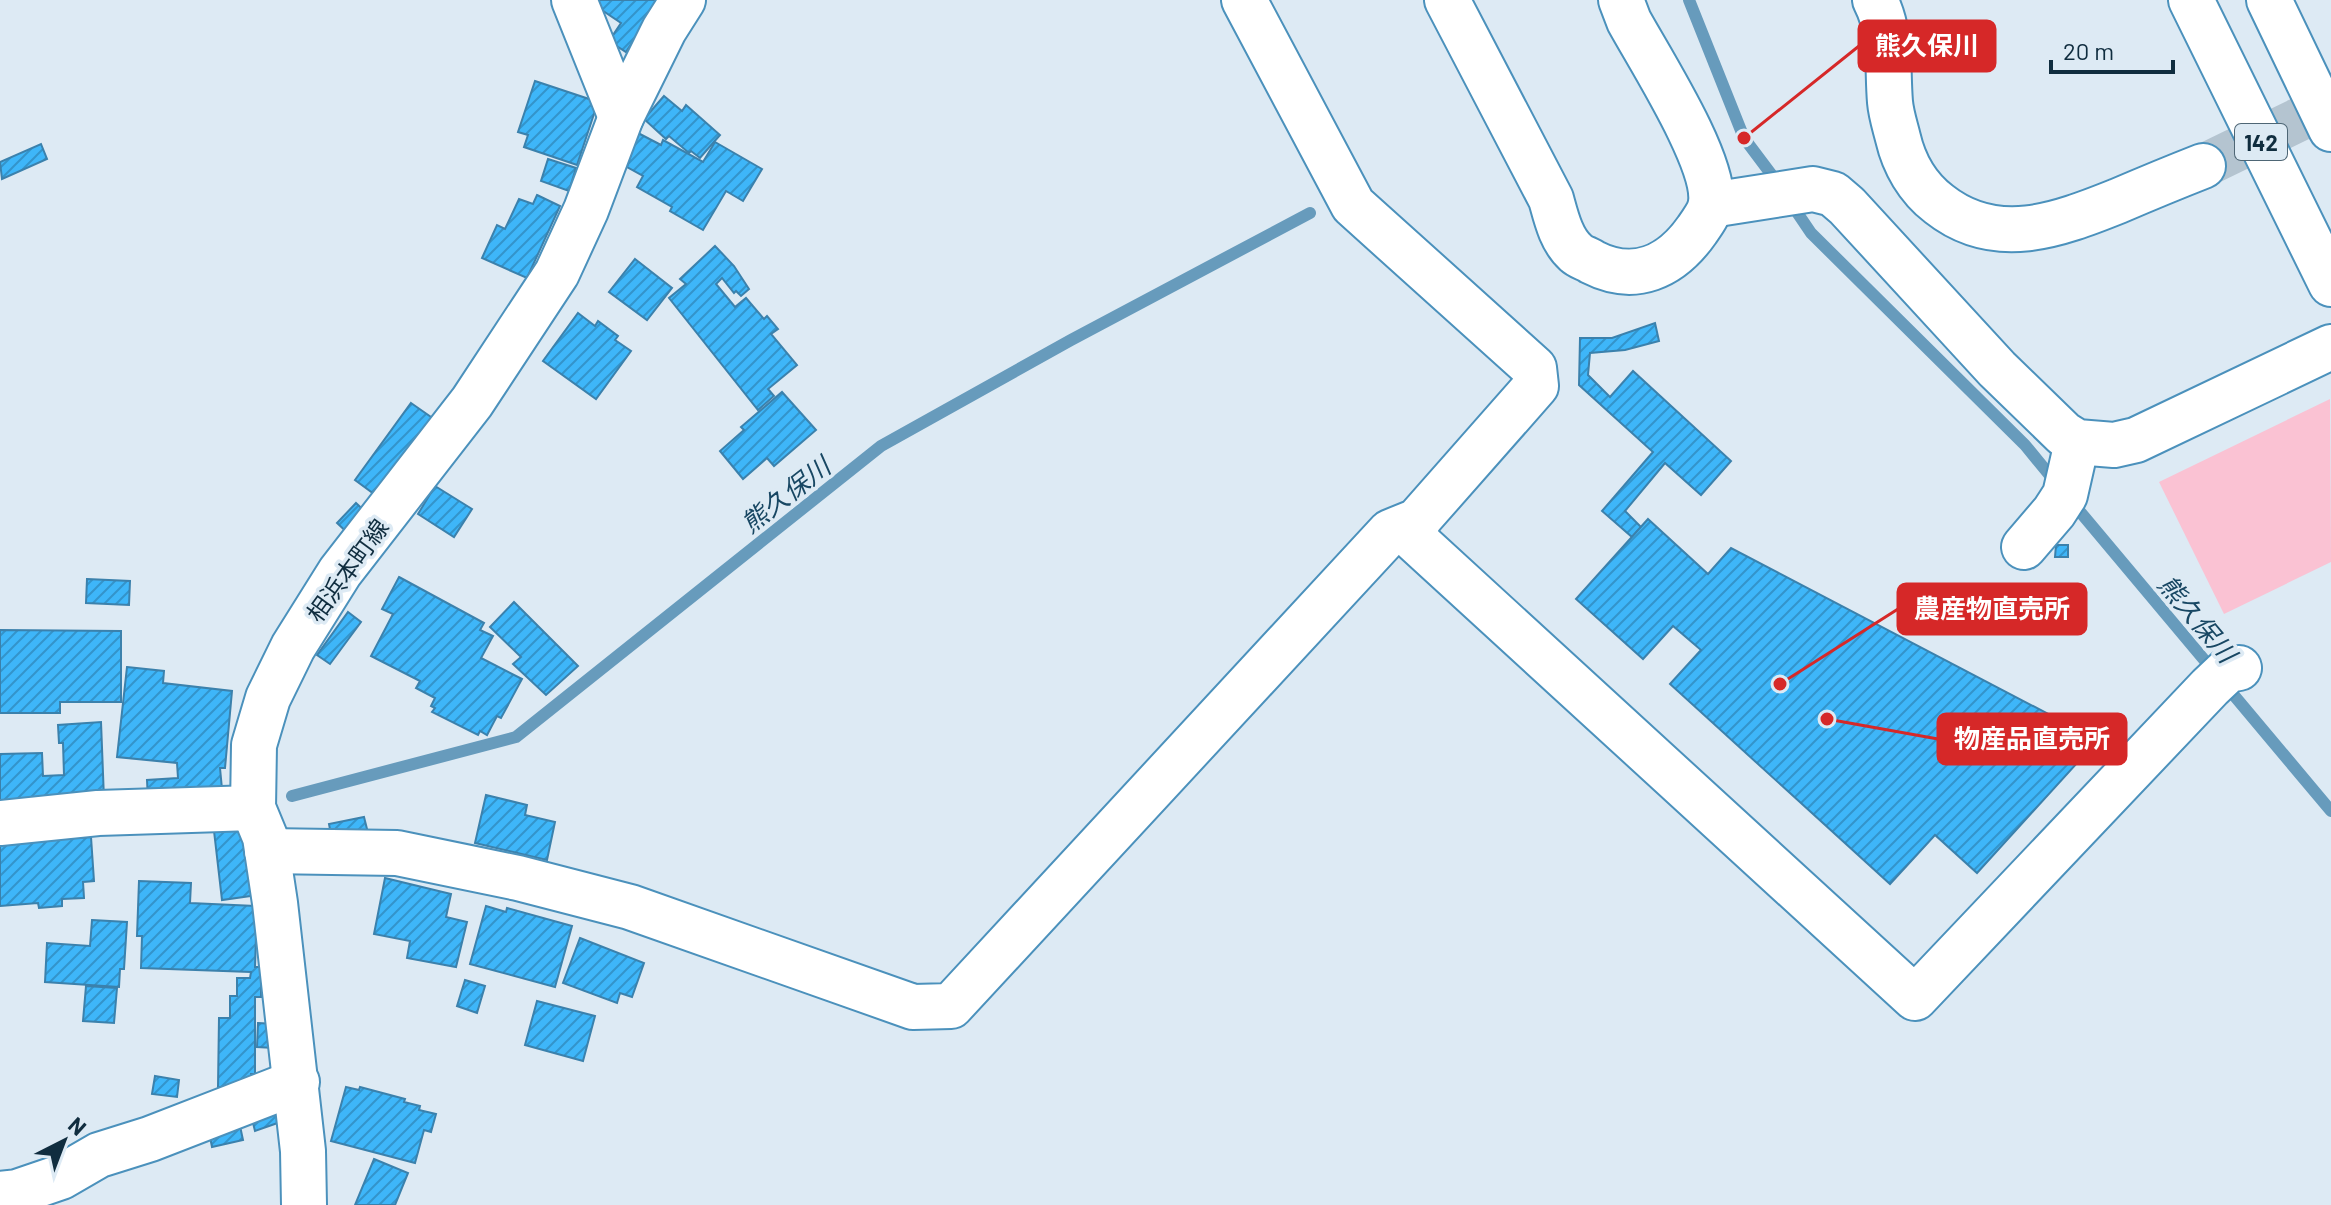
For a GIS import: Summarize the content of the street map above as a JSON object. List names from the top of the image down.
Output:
{
  "streets": {
    "main road": ["142", "相浜本町線"]
  },
  "water": ["熊久保川"],
  "places": ["熊久保川", "農産物直売所", "物産品直売所"],
  "scale_bar": "20 m",
  "north": "top right"
}
